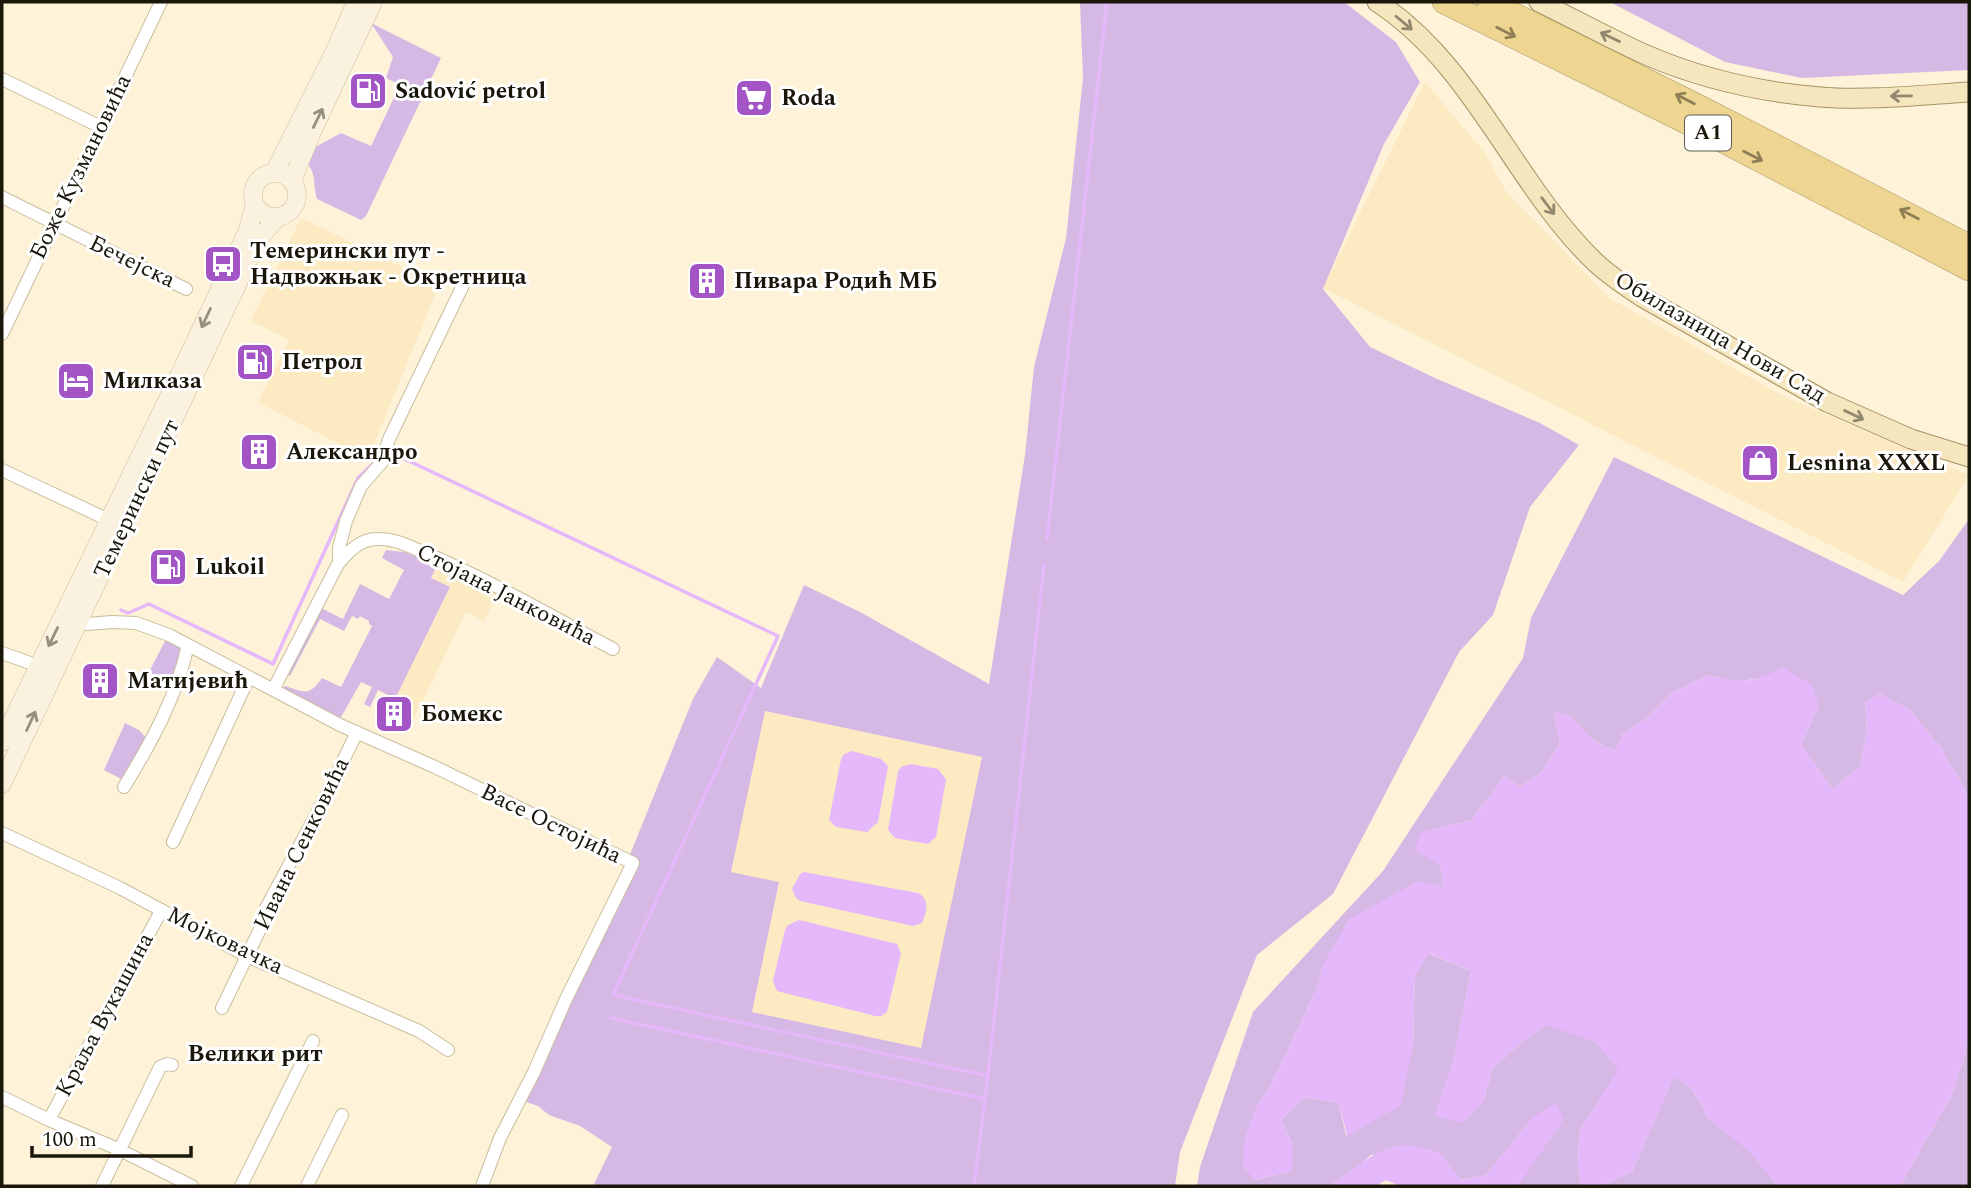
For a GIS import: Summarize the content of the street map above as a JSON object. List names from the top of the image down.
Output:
{
  "streets": {
    "highway": ["A1"],
    "main road": ["Обилазница Нови Сад", "Темерински пут"],
    "street": [
      "Боже Кузмановића",
      "Бечејска",
      "Стојана Јанковића",
      "Васе Остојића",
      "Ивана Сенковића",
      "Мојковачка",
      "Краља Вукашина"
    ]
  },
  "crossings": [
    ["Боже Кузмановића", "Бечејска"],
    ["Темерински пут", "Васе Остојића"],
    ["Стојана Јанковића", "Васе Остојића"],
    ["Васе Остојића", "Ивана Сенковића"],
    ["Ивана Сенковића", "Мојковачка"],
    ["Мојковачка", "Краља Вукашина"]
  ],
  "one_way": ["Обилазница Нови Сад"],
  "districts": ["Велики рит"],
  "places": {
    "fuel station": ["Sadović petrol", "Петрол", "Lukoil"],
    "supermarket": ["Roda"],
    "bus stop": ["Темерински пут - Надвожњак - Окретница"],
    "building": [
      "Пивара Родић МБ",
      "Александро",
      "Матијевић",
      "Бомекс"
    ],
    "hotel": ["Милказа"],
    "shop": ["Lesnina XXXL"]
  },
  "scale_bar": "100 m"
}
